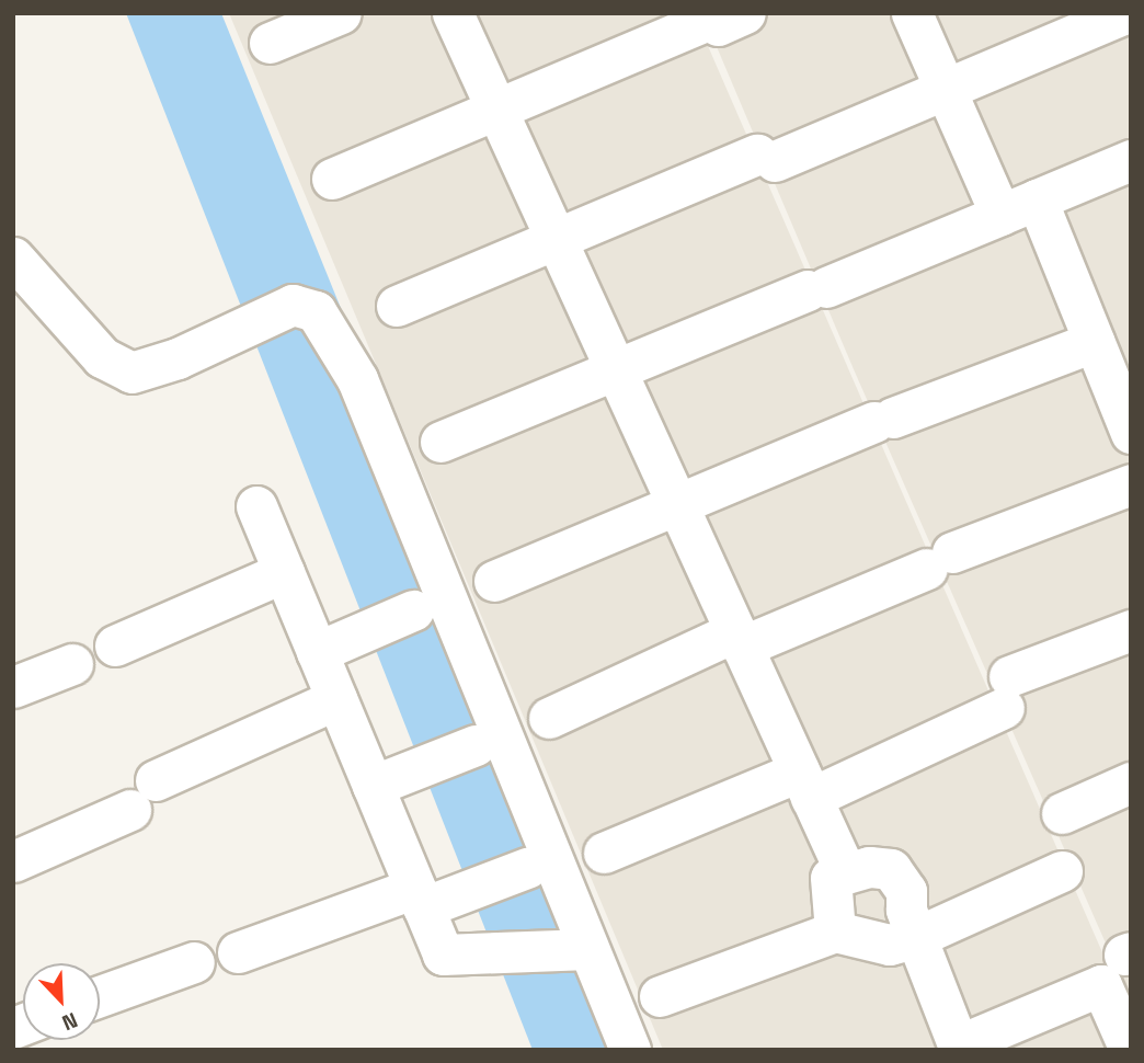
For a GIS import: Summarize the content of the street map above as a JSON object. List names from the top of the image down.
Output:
{
  "north": "bottom right"
}
